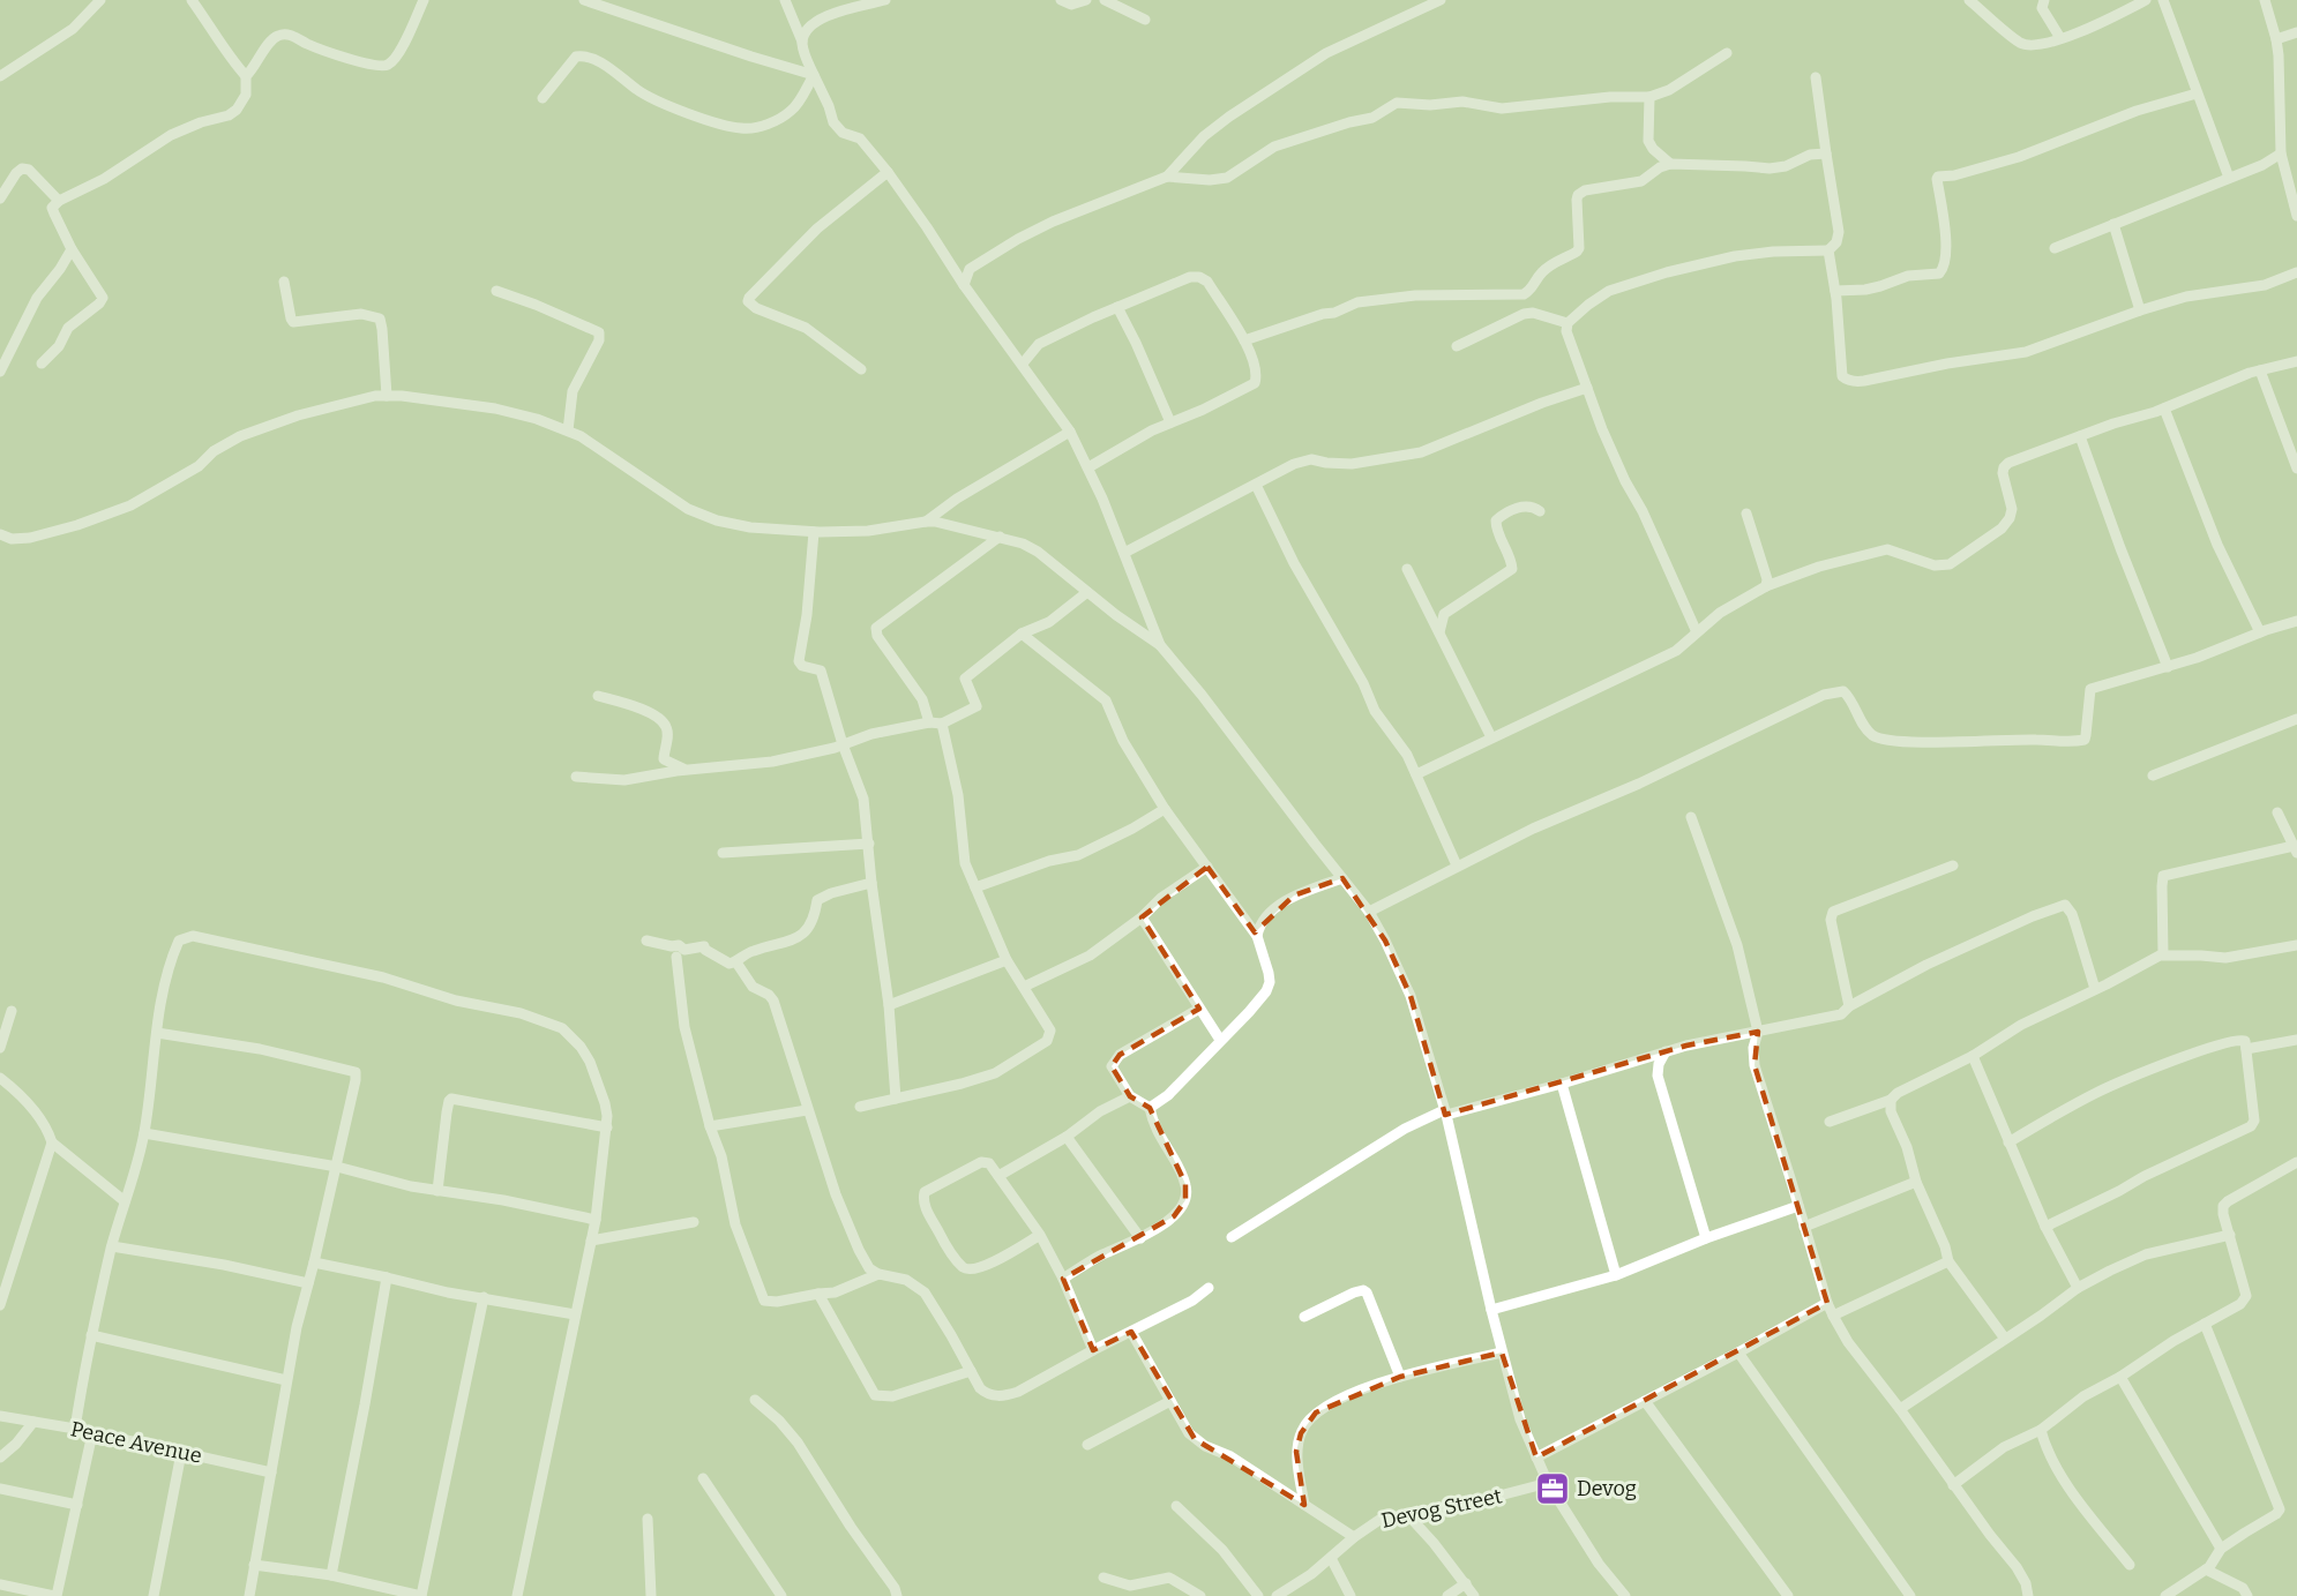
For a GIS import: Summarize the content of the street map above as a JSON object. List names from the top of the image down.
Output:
{
  "streets": {
    "street": ["Peace Avenue", "Devog Street"]
  },
  "places": {
    "office": ["Devog"]
  }
}
